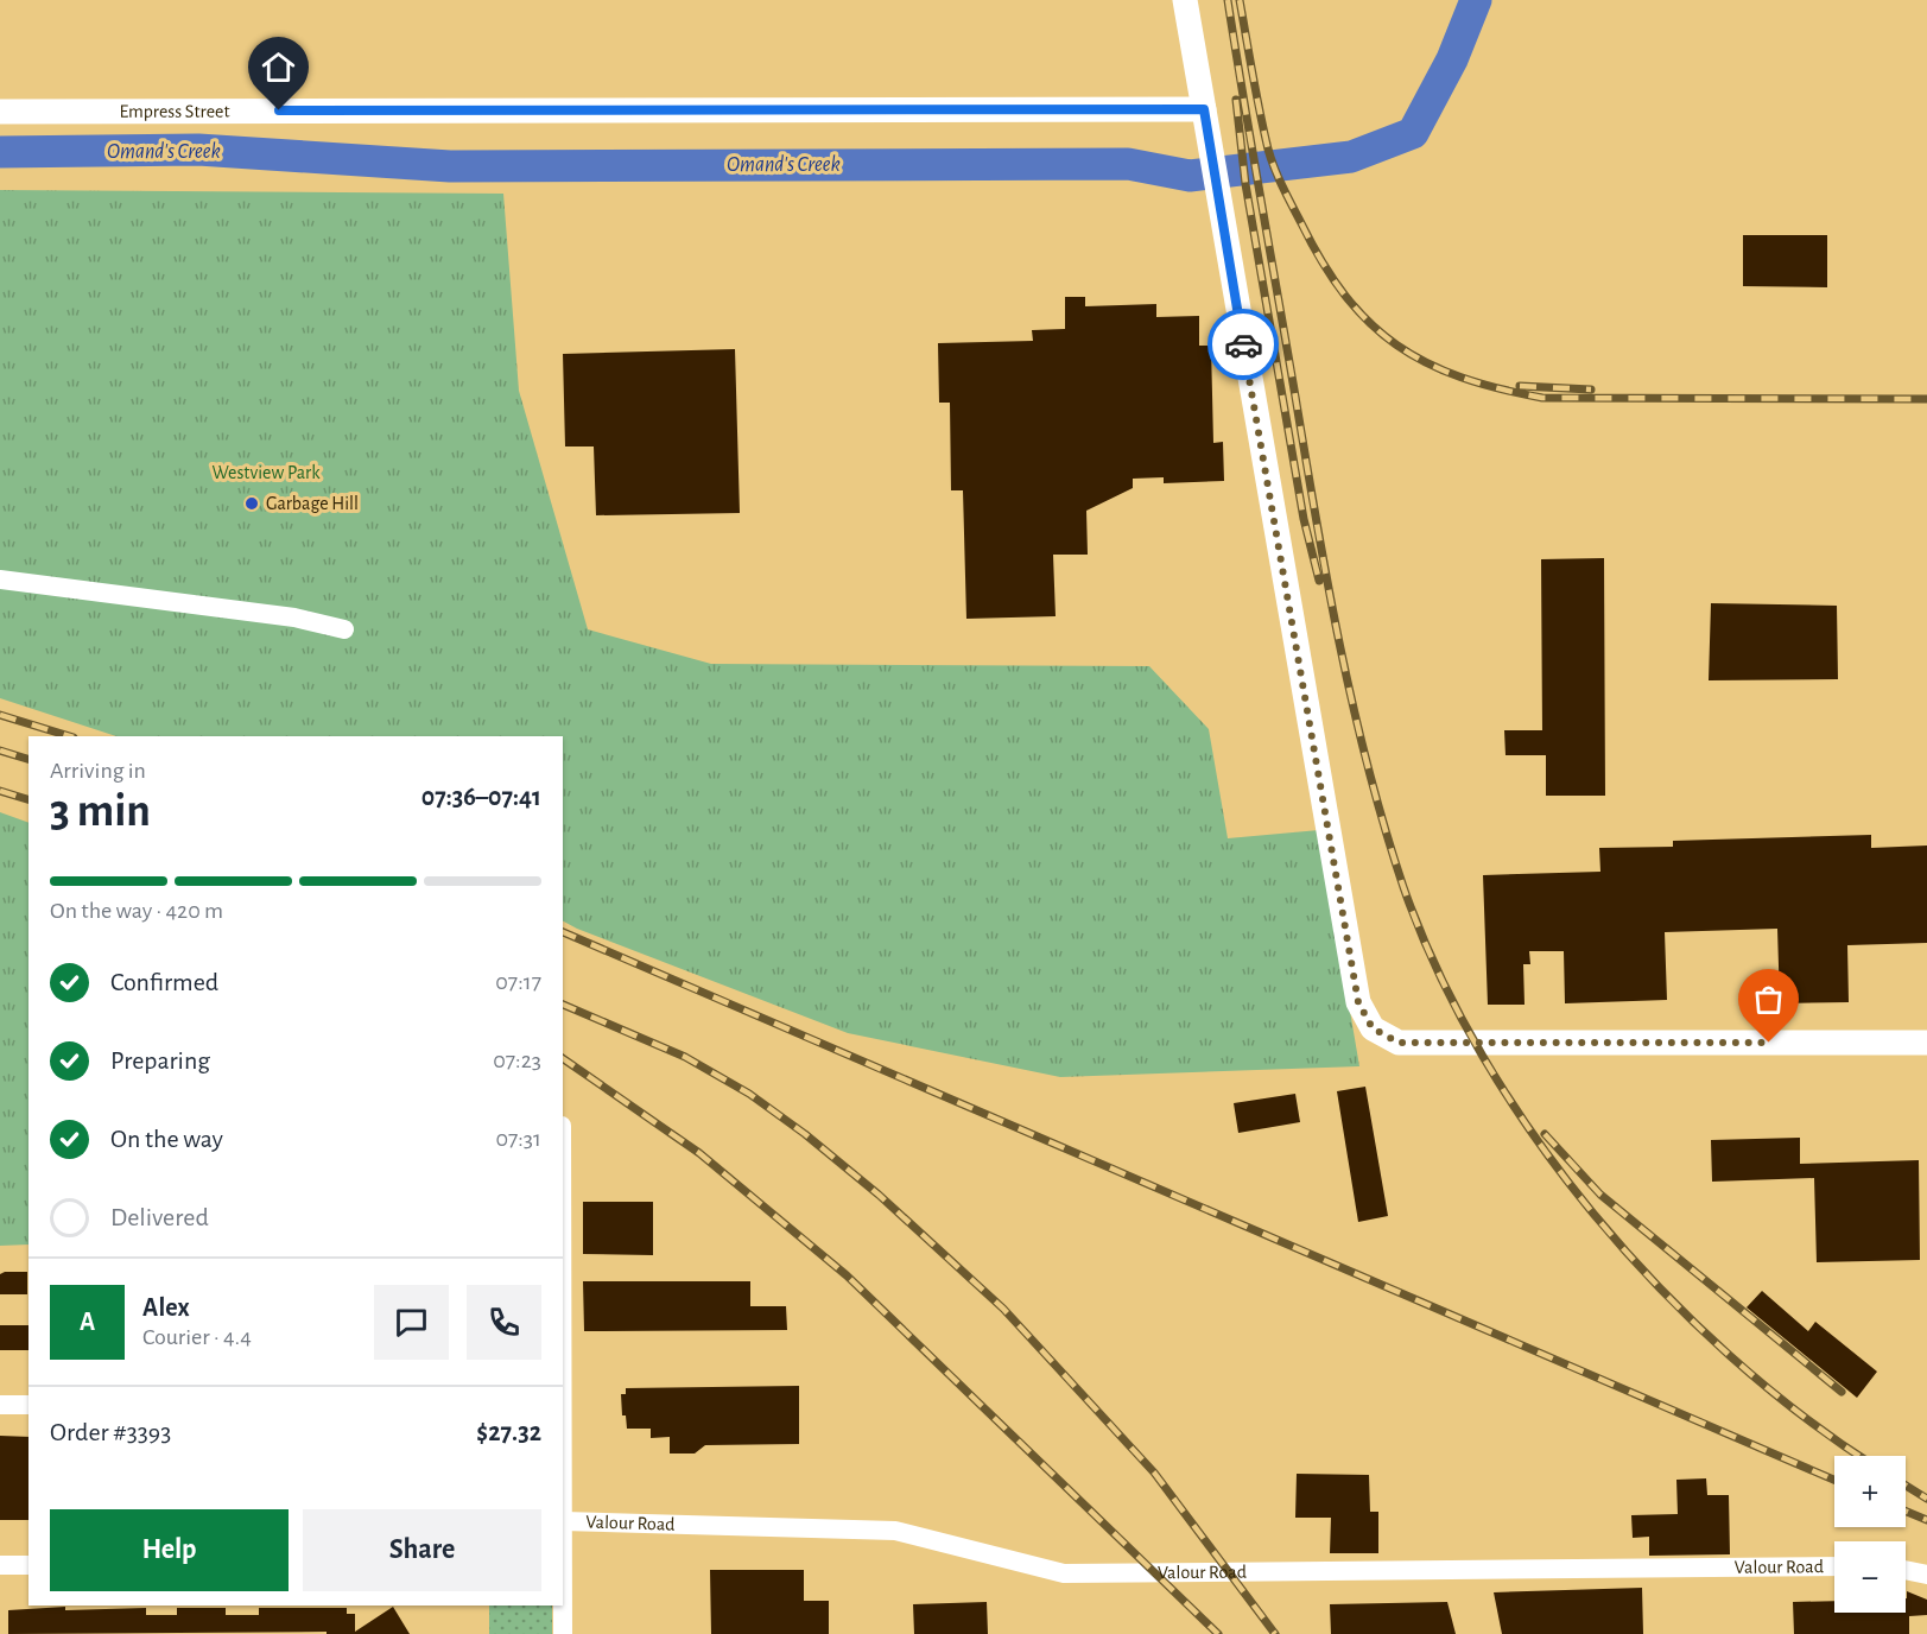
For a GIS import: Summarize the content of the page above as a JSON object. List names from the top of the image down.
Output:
{
  "streets": {
    "street": ["Empress Street", "Valour Road"]
  },
  "water": ["Omand's Creek"],
  "parks": ["Westview Park"],
  "places": ["Garbage Hill"],
  "page": {
    "heading": ["3 min", "Arriving in", "07:36–07:41"],
    "panel": [
      "Alex",
      "Courier · 4.4",
      "Order #3393",
      "$27.32"
    ],
    "bar": "On the way · 420 m",
    "list": [
      ["Confirmed", "07:17"],
      ["Preparing", "07:23"],
      ["On the way", "07:31"],
      "Delivered"
    ],
    "round": "A",
    "map_buttons": ["+", "−"],
    "buttons": ["Help", "Share"]
  }
}
